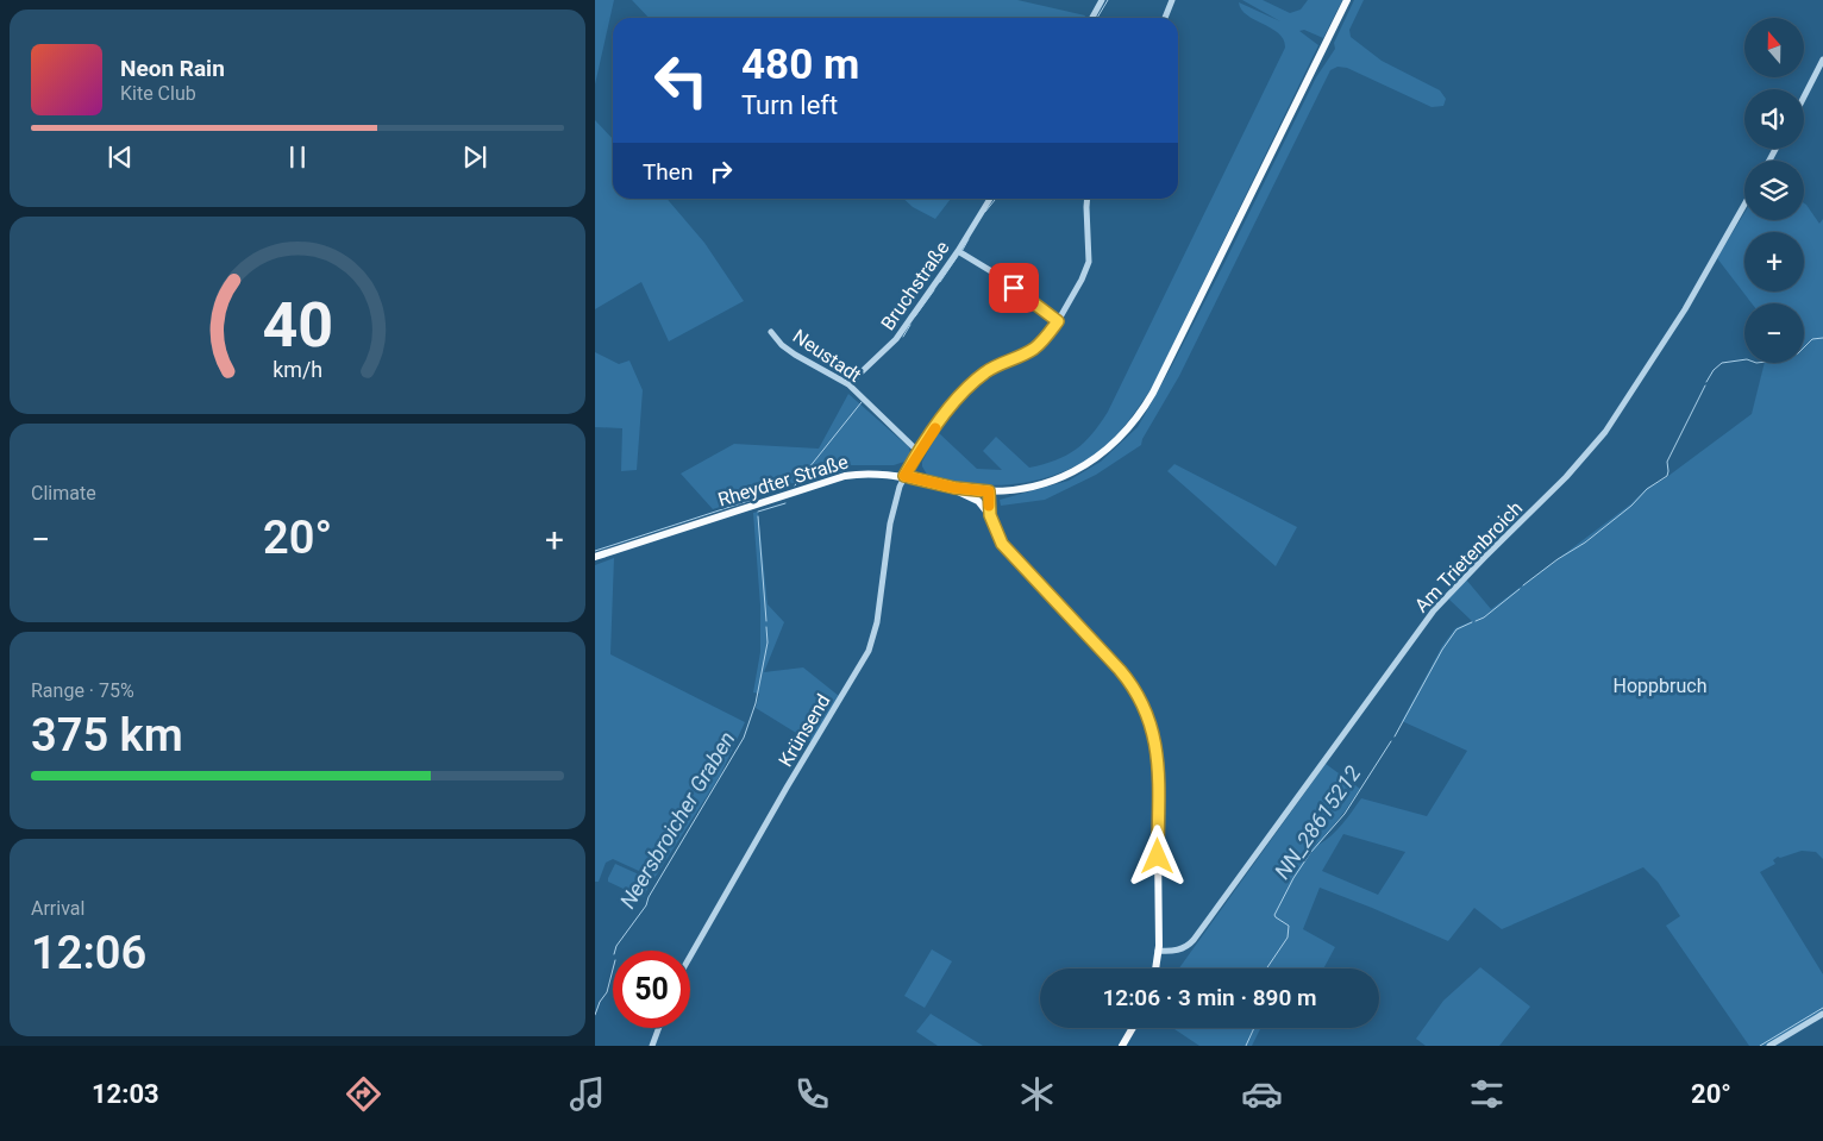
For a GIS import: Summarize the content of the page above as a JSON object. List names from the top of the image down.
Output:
{
  "streets": {
    "main road": ["Rheydter Straße"],
    "street": [
      "Bruchstraße",
      "Neustadt",
      "Am Trietenbroich",
      "Krünsend"
    ]
  },
  "crossings": [
    ["Bruchstraße", "Neustadt"],
    ["Rheydter Straße", "Krünsend"]
  ],
  "water": ["Neersbroicher Graben", "NN_28615212"],
  "parks": ["Hoppbruch"],
  "north": "top",
  "page": {
    "map_buttons": ["+", "−"],
    "turn": ["480 m", "Turn left"],
    "song": ["Neon Rain", "Kite Club"],
    "then": "Then",
    "tile": [
      "Climate",
      ["Range · 75%", "375 km"],
      ["Arrival", "12:06"]
    ],
    "heat": ["−", "20°", "+"],
    "limit": "50",
    "trip": "12:06 · 3 min · 890 m",
    "tabs": ["12:03", "20°"],
    "gauge": ["40", "km/h"]
  }
}
